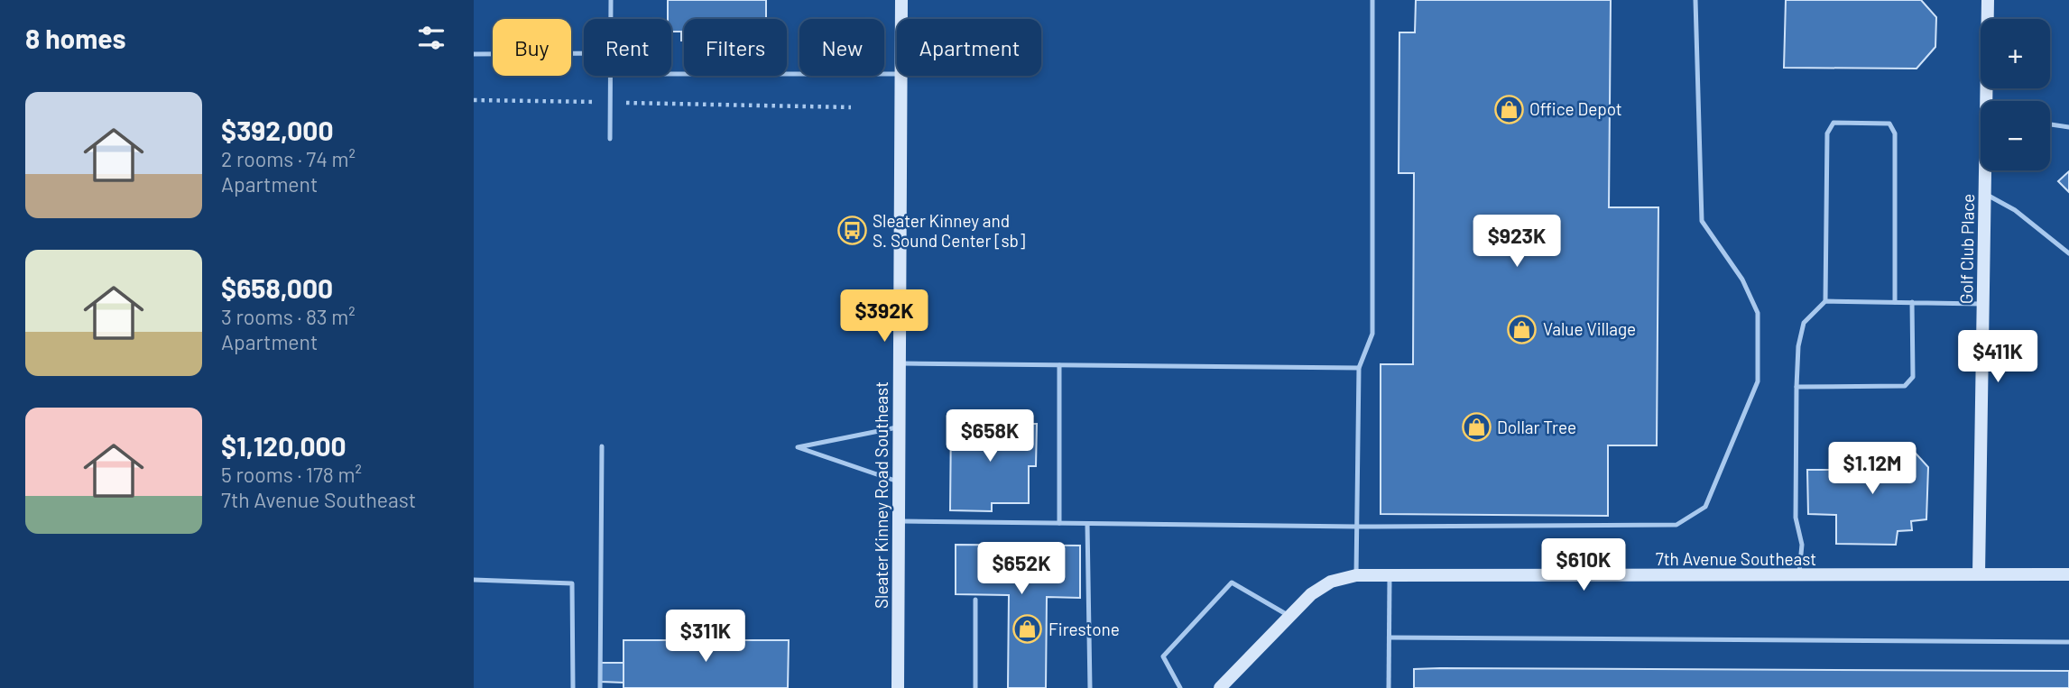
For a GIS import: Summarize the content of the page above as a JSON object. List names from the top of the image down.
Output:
{
  "streets": {
    "street": ["Golf Club Place", "Sleater Kinney Road Southeast", "7th Avenue Southeast"]
  },
  "crossings": [
    ["Golf Club Place", "7th Avenue Southeast"]
  ],
  "places": {
    "shop": [
      "Office Depot",
      "Value Village",
      "Dollar Tree",
      "Firestone"
    ],
    "bus stop": ["Sleater Kinney and S. Sound Center [sb]"]
  },
  "page": {
    "heading": "8 homes",
    "map_buttons": ["+", "−"],
    "chip": [
      "Buy",
      "Rent",
      "Filters",
      "New",
      "Apartment"
    ],
    "list": [
      {
        "name": "$392,000",
        "note": "2 rooms · 74 m² · Apartment"
      },
      {
        "name": "$658,000",
        "note": "3 rooms · 83 m² · Apartment"
      },
      {
        "name": "$1,120,000",
        "note": "5 rooms · 178 m² · 7th Avenue Southeast"
      }
    ],
    "price": [
      "$923K",
      "$392K",
      "$411K",
      "$658K",
      "$1.12M",
      "$610K",
      "$652K",
      "$311K"
    ]
  }
}
